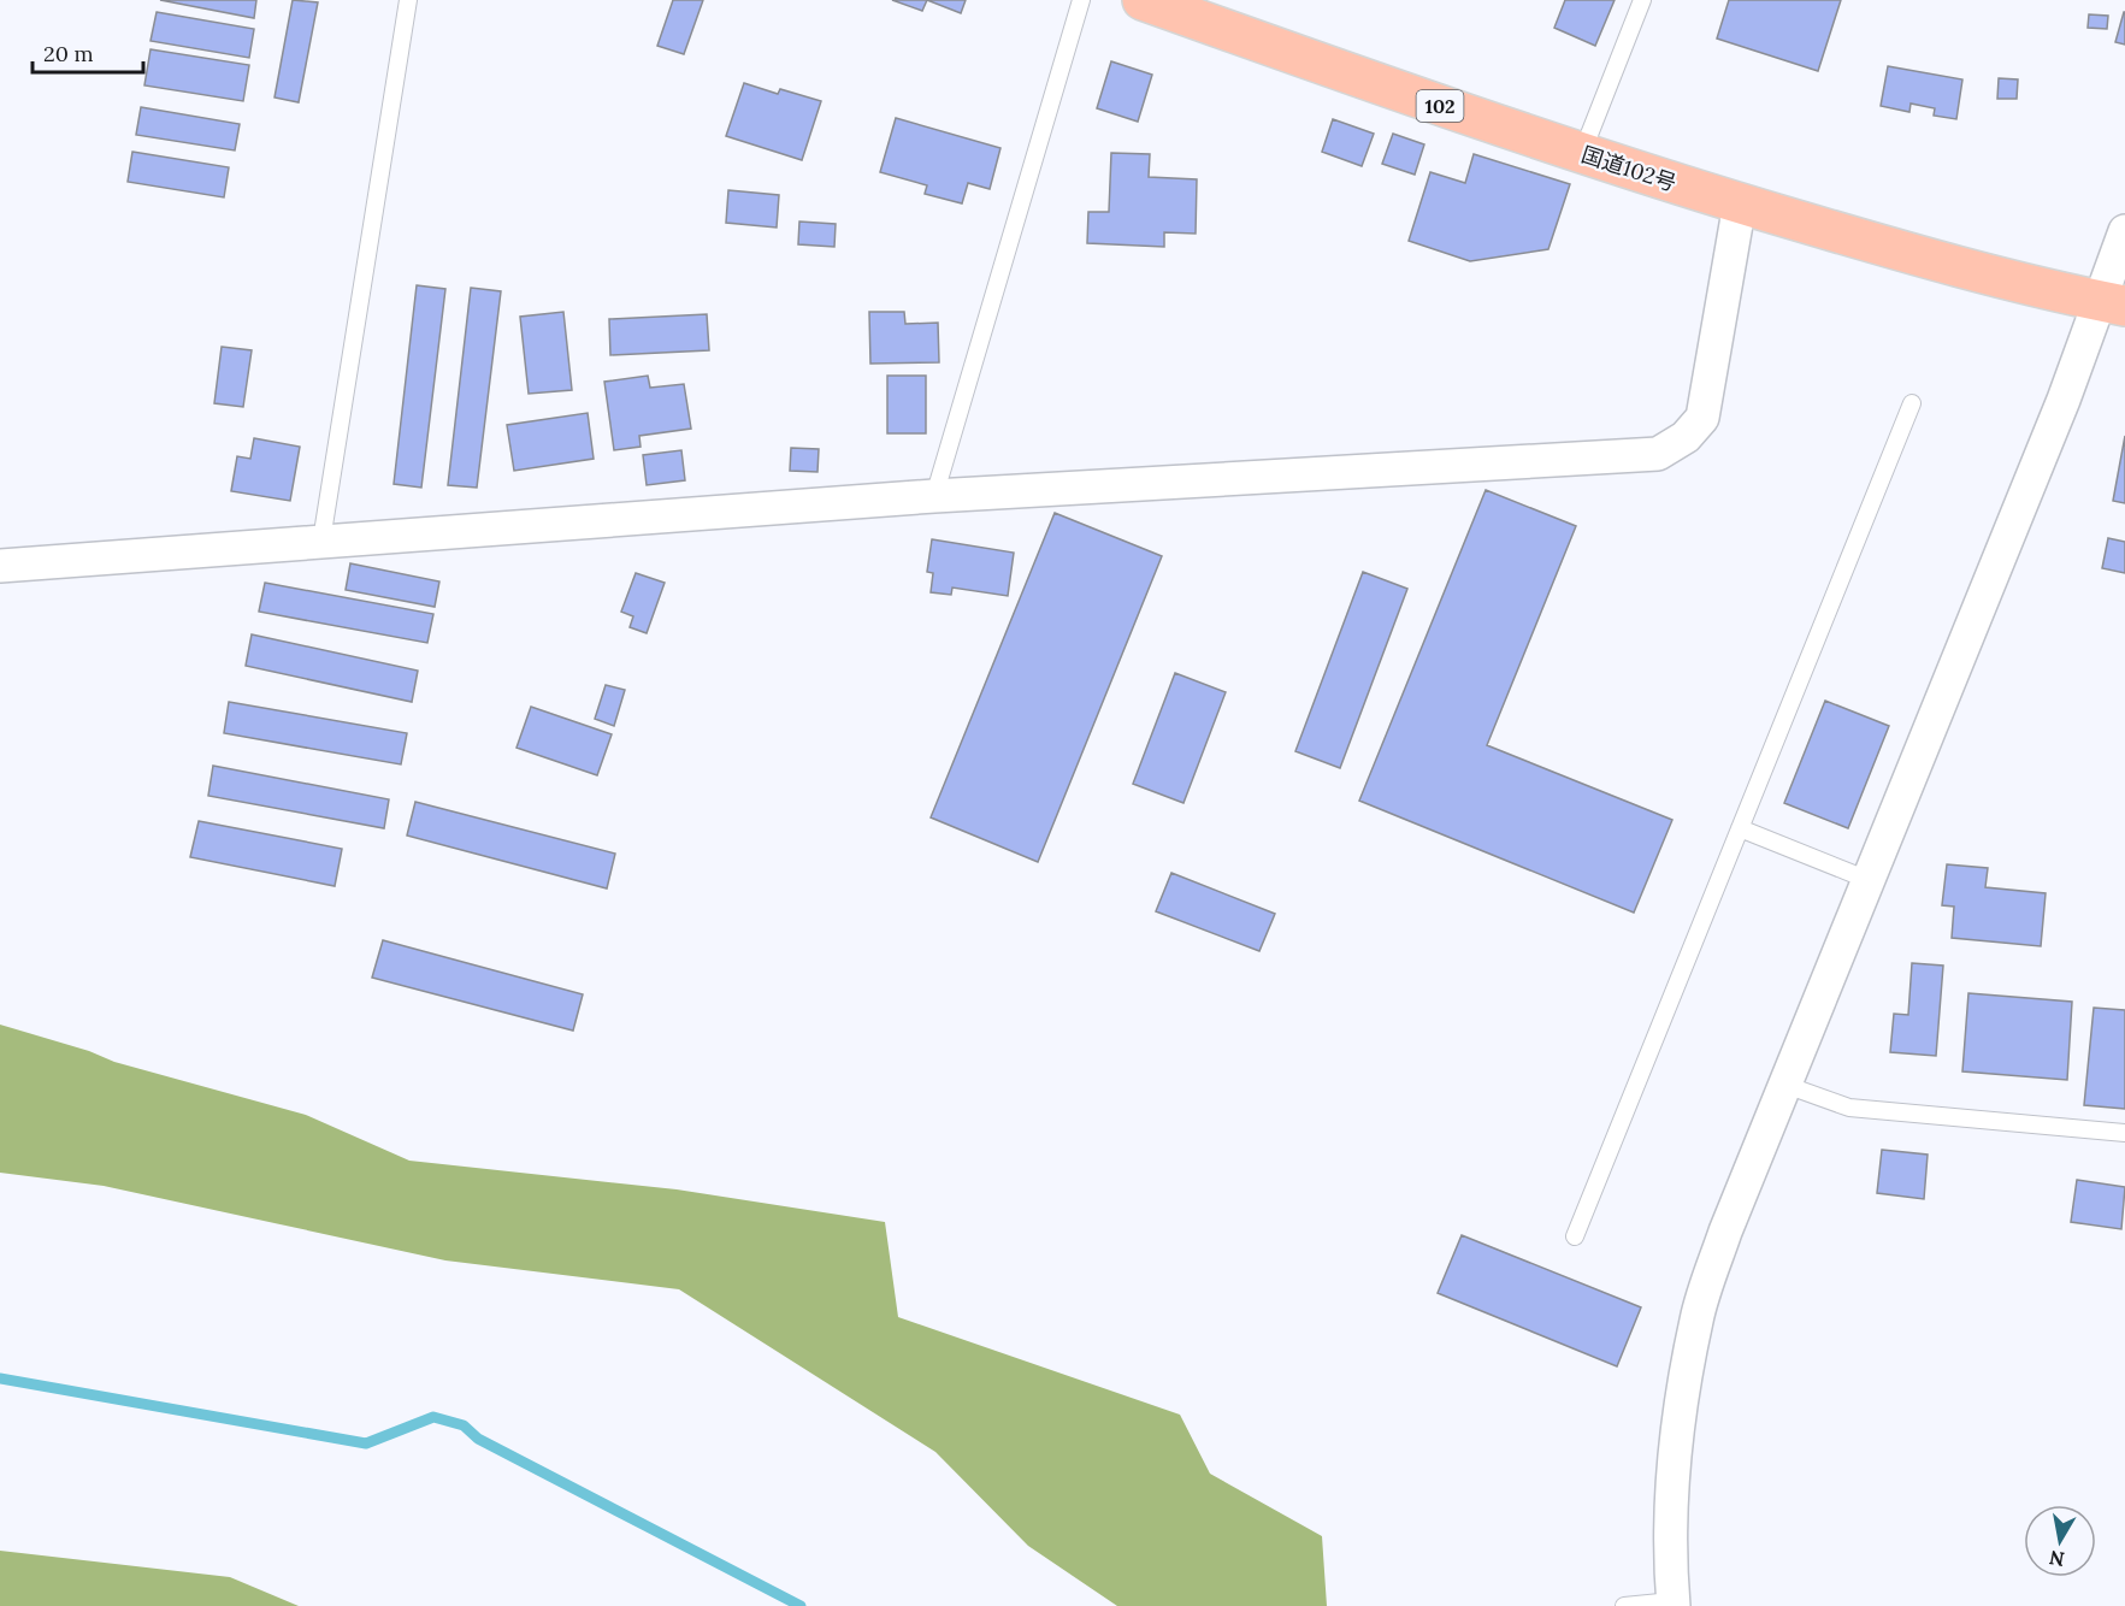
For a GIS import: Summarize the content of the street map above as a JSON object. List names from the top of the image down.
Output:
{
  "streets": {
    "highway": ["102", "国道102号"]
  },
  "scale_bar": "20 m",
  "north": "bottom"
}
